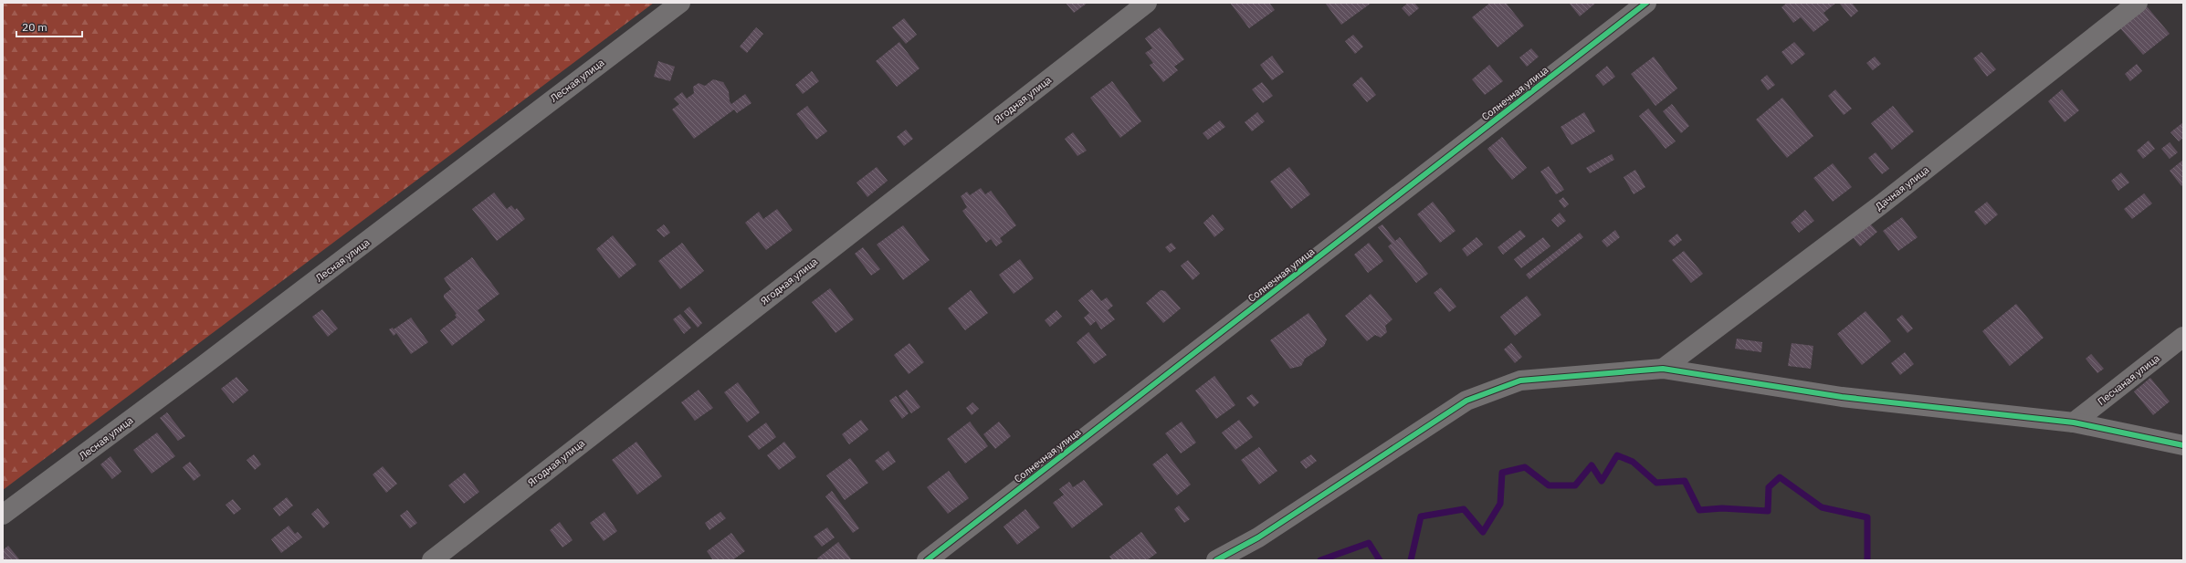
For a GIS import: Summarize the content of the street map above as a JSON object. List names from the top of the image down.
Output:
{
  "streets": {
    "street": [
      "Лесная улица",
      "Солнечная улица",
      "Ягодная улица",
      "Дачная улица",
      "Песчаная улица"
    ]
  },
  "scale_bar": "20 m"
}
